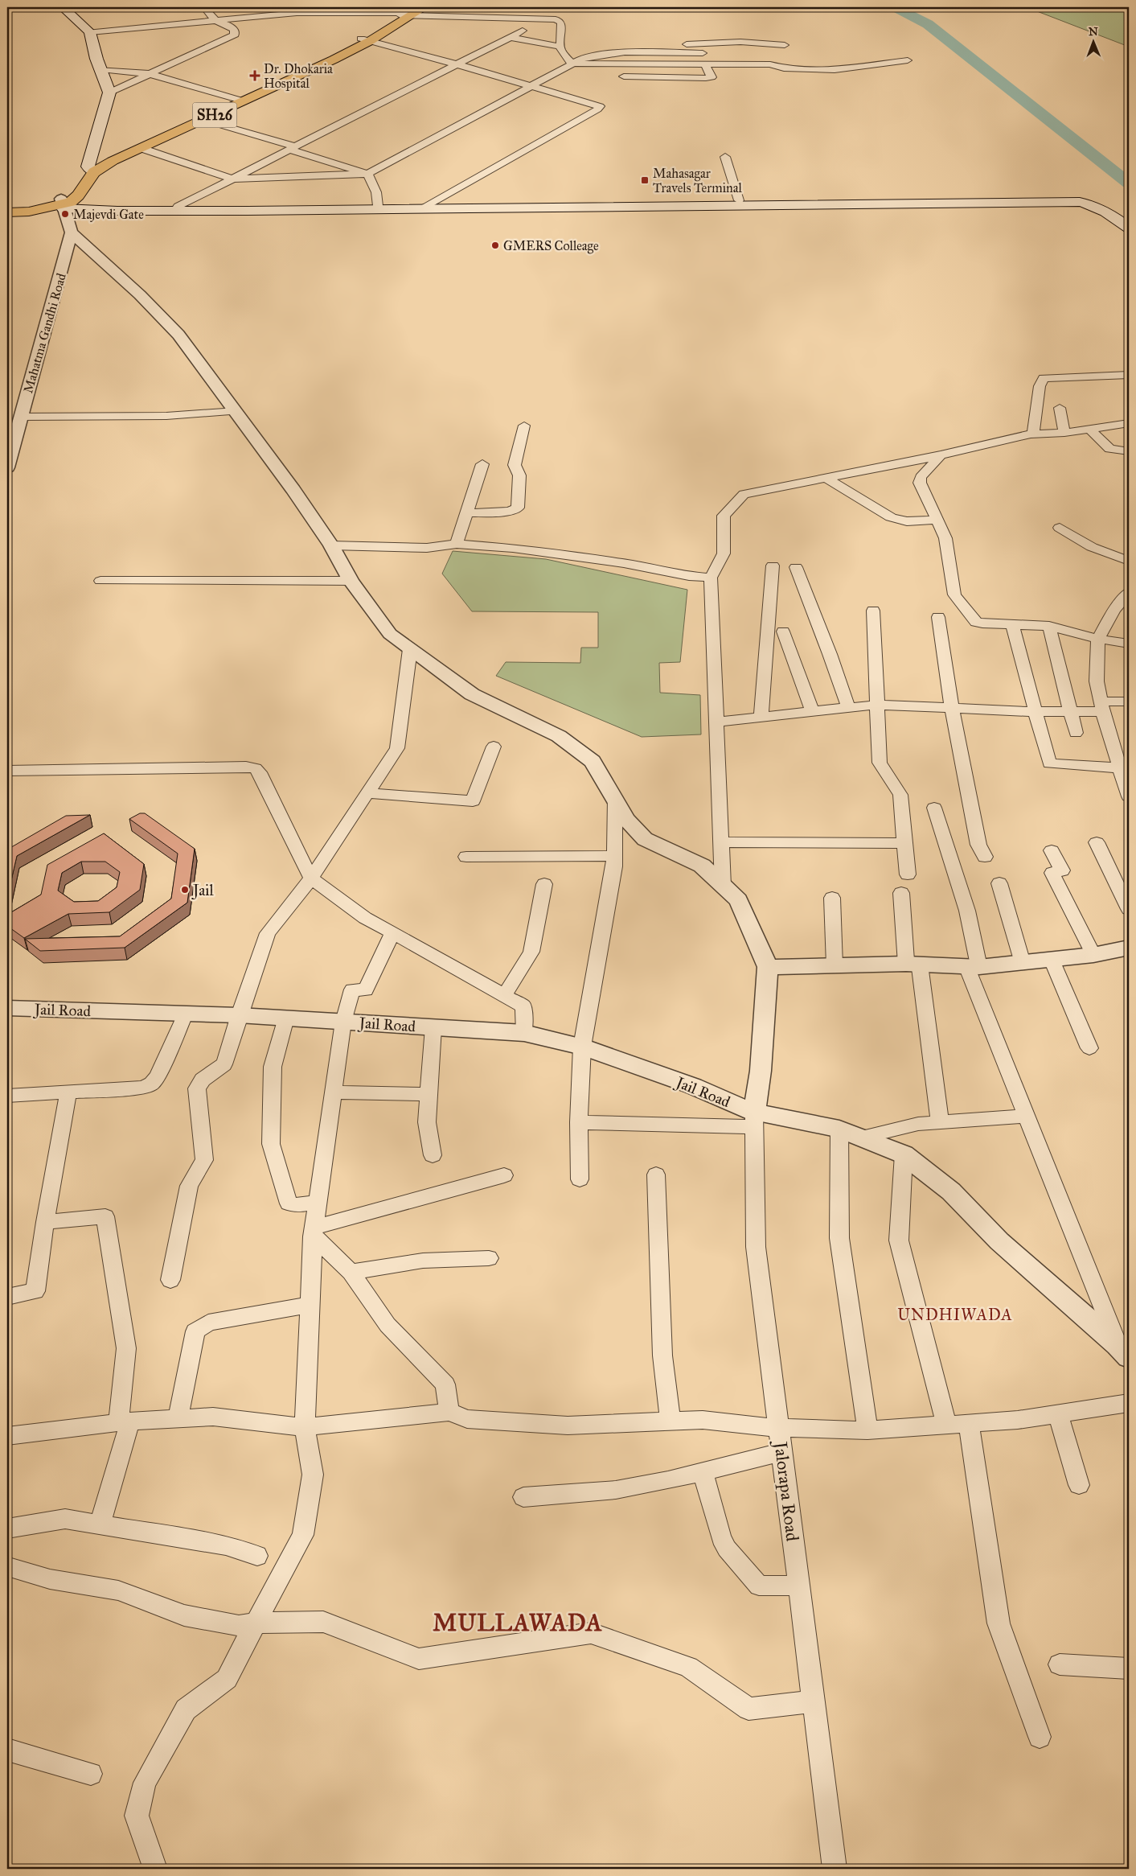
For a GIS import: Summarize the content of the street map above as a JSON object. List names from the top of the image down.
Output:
{
  "streets": {
    "main road": ["SH26"],
    "street": ["Mahatma Gandhi Road", "Jail Road", "Jalorapa Road"]
  },
  "crossings": [
    ["Jail Road", "Jalorapa Road"]
  ],
  "districts": ["UNDHIWADA", "MULLAWADA"],
  "places": {
    "health": ["Dr. Dhokaria Hospital"],
    "transit": ["Mahasagar Travels Terminal"],
    "other": ["Majevdi Gate", "GMERS Colleage", "Jail"]
  },
  "north": "top"
}
